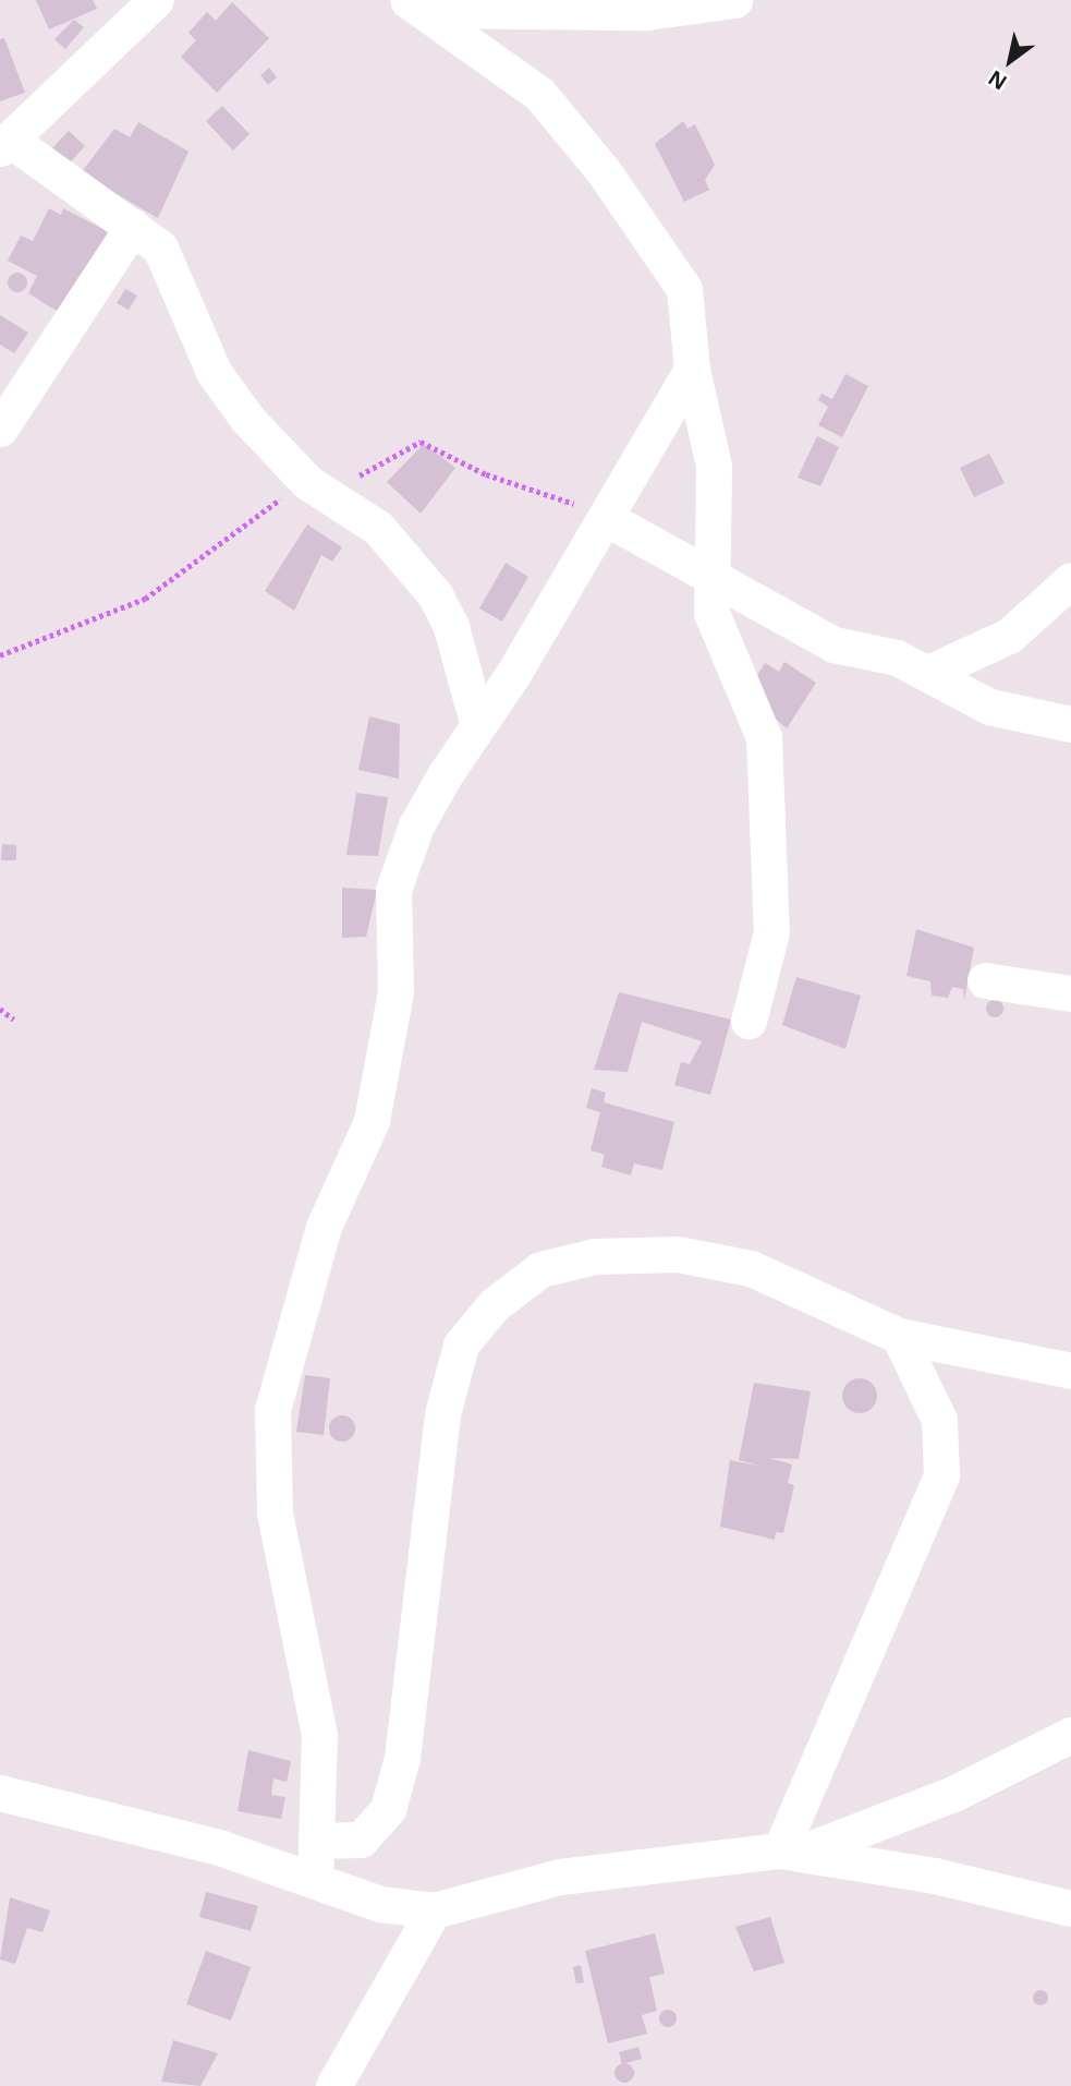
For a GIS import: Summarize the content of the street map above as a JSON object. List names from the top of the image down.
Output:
{
  "north": "bottom left"
}
